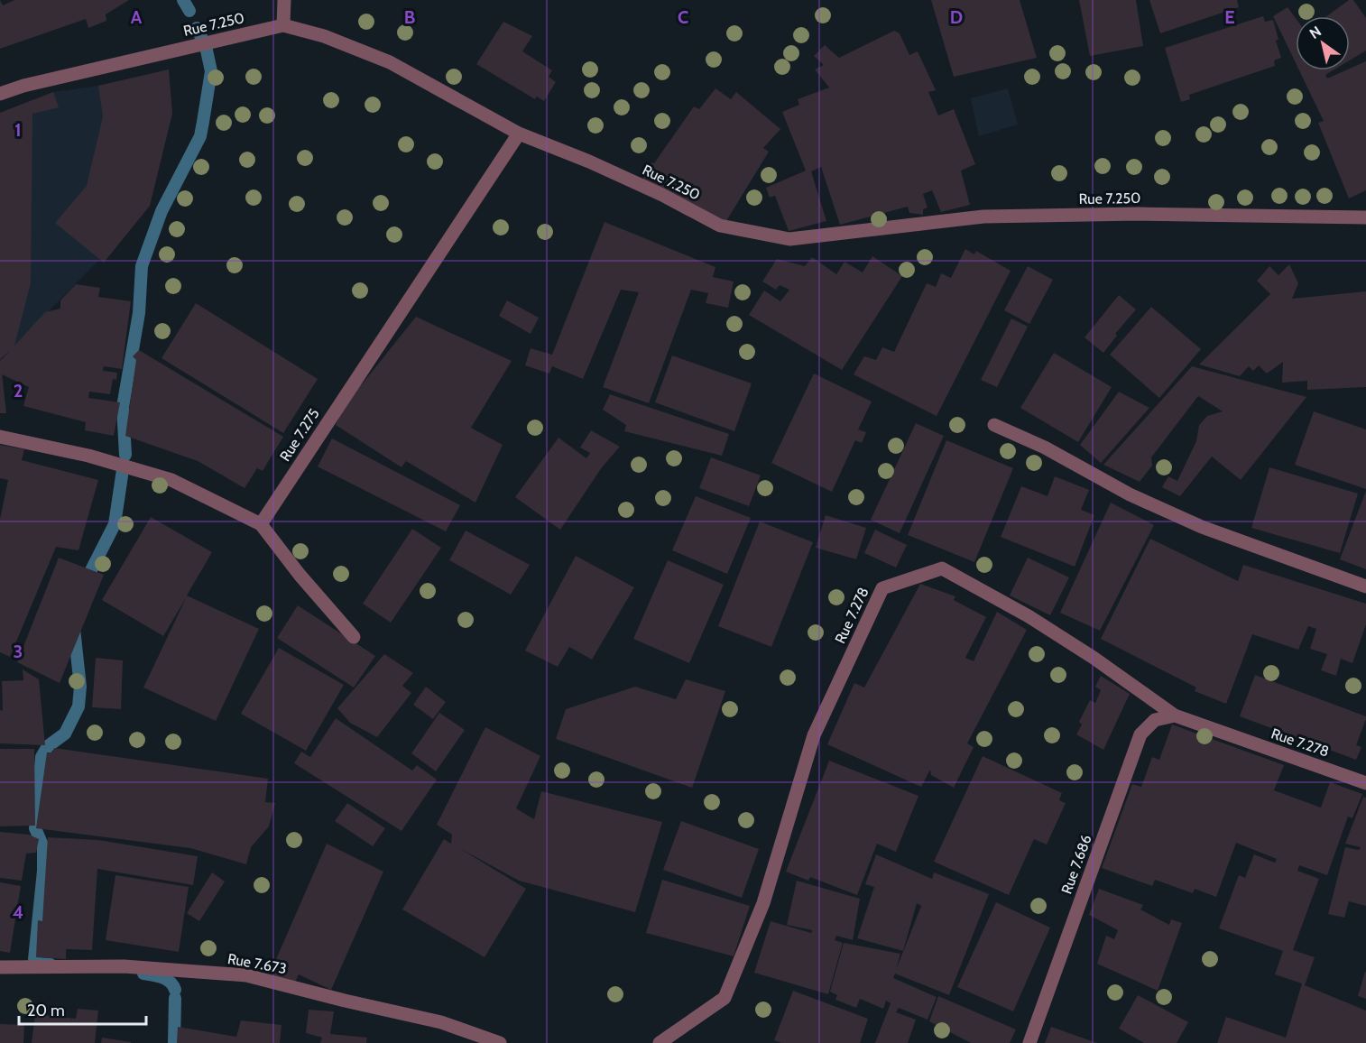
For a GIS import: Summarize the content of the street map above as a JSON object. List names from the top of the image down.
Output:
{
  "streets": {
    "street": [
      "Rue 7.250",
      "Rue 7.275",
      "Rue 7.278",
      "Rue 7.686",
      "Rue 7.673"
    ]
  },
  "crossings": [
    ["Rue 7.250", "Rue 7.275"],
    ["Rue 7.278", "Rue 7.686"]
  ],
  "scale_bar": "20 m",
  "north": "top left",
  "grid": {
    "columns": [
      "A",
      "B",
      "C",
      "D",
      "E"
    ],
    "rows": [
      "1",
      "2",
      "3",
      "4"
    ]
  }
}
